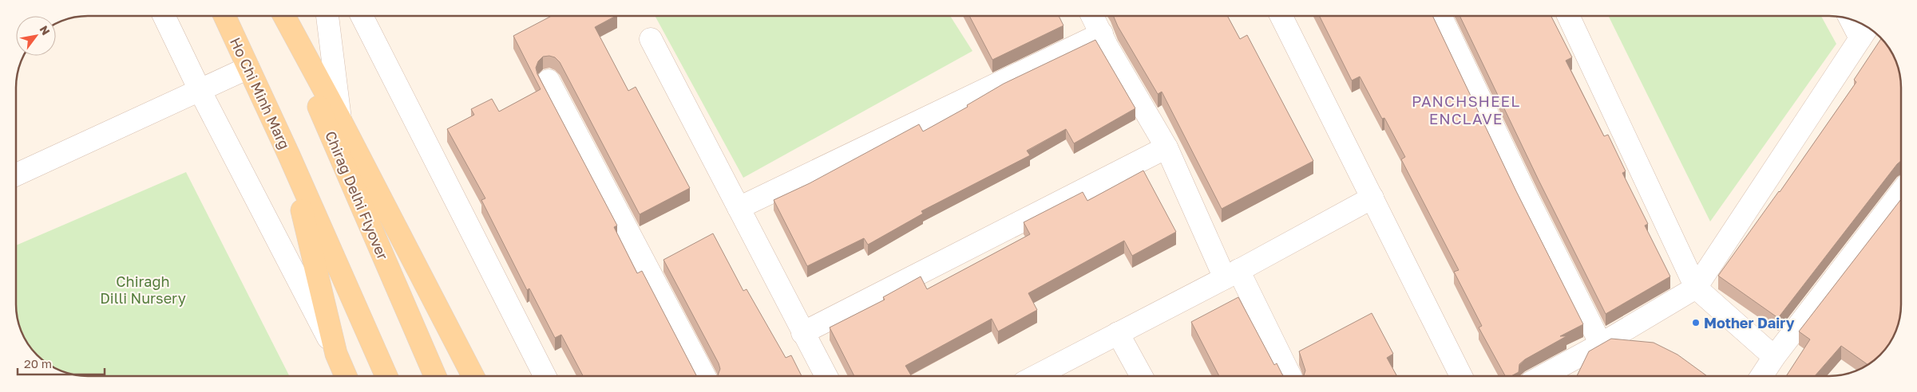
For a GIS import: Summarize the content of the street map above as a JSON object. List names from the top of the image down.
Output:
{
  "streets": {
    "main road": ["Ho Chi Minh Marg", "Chirag Delhi Flyover"]
  },
  "districts": ["PANCHSHEEL ENCLAVE"],
  "parks": ["Chiragh Dilli Nursery"],
  "places": ["Mother Dairy"],
  "scale_bar": "20 m",
  "north": "top right"
}
